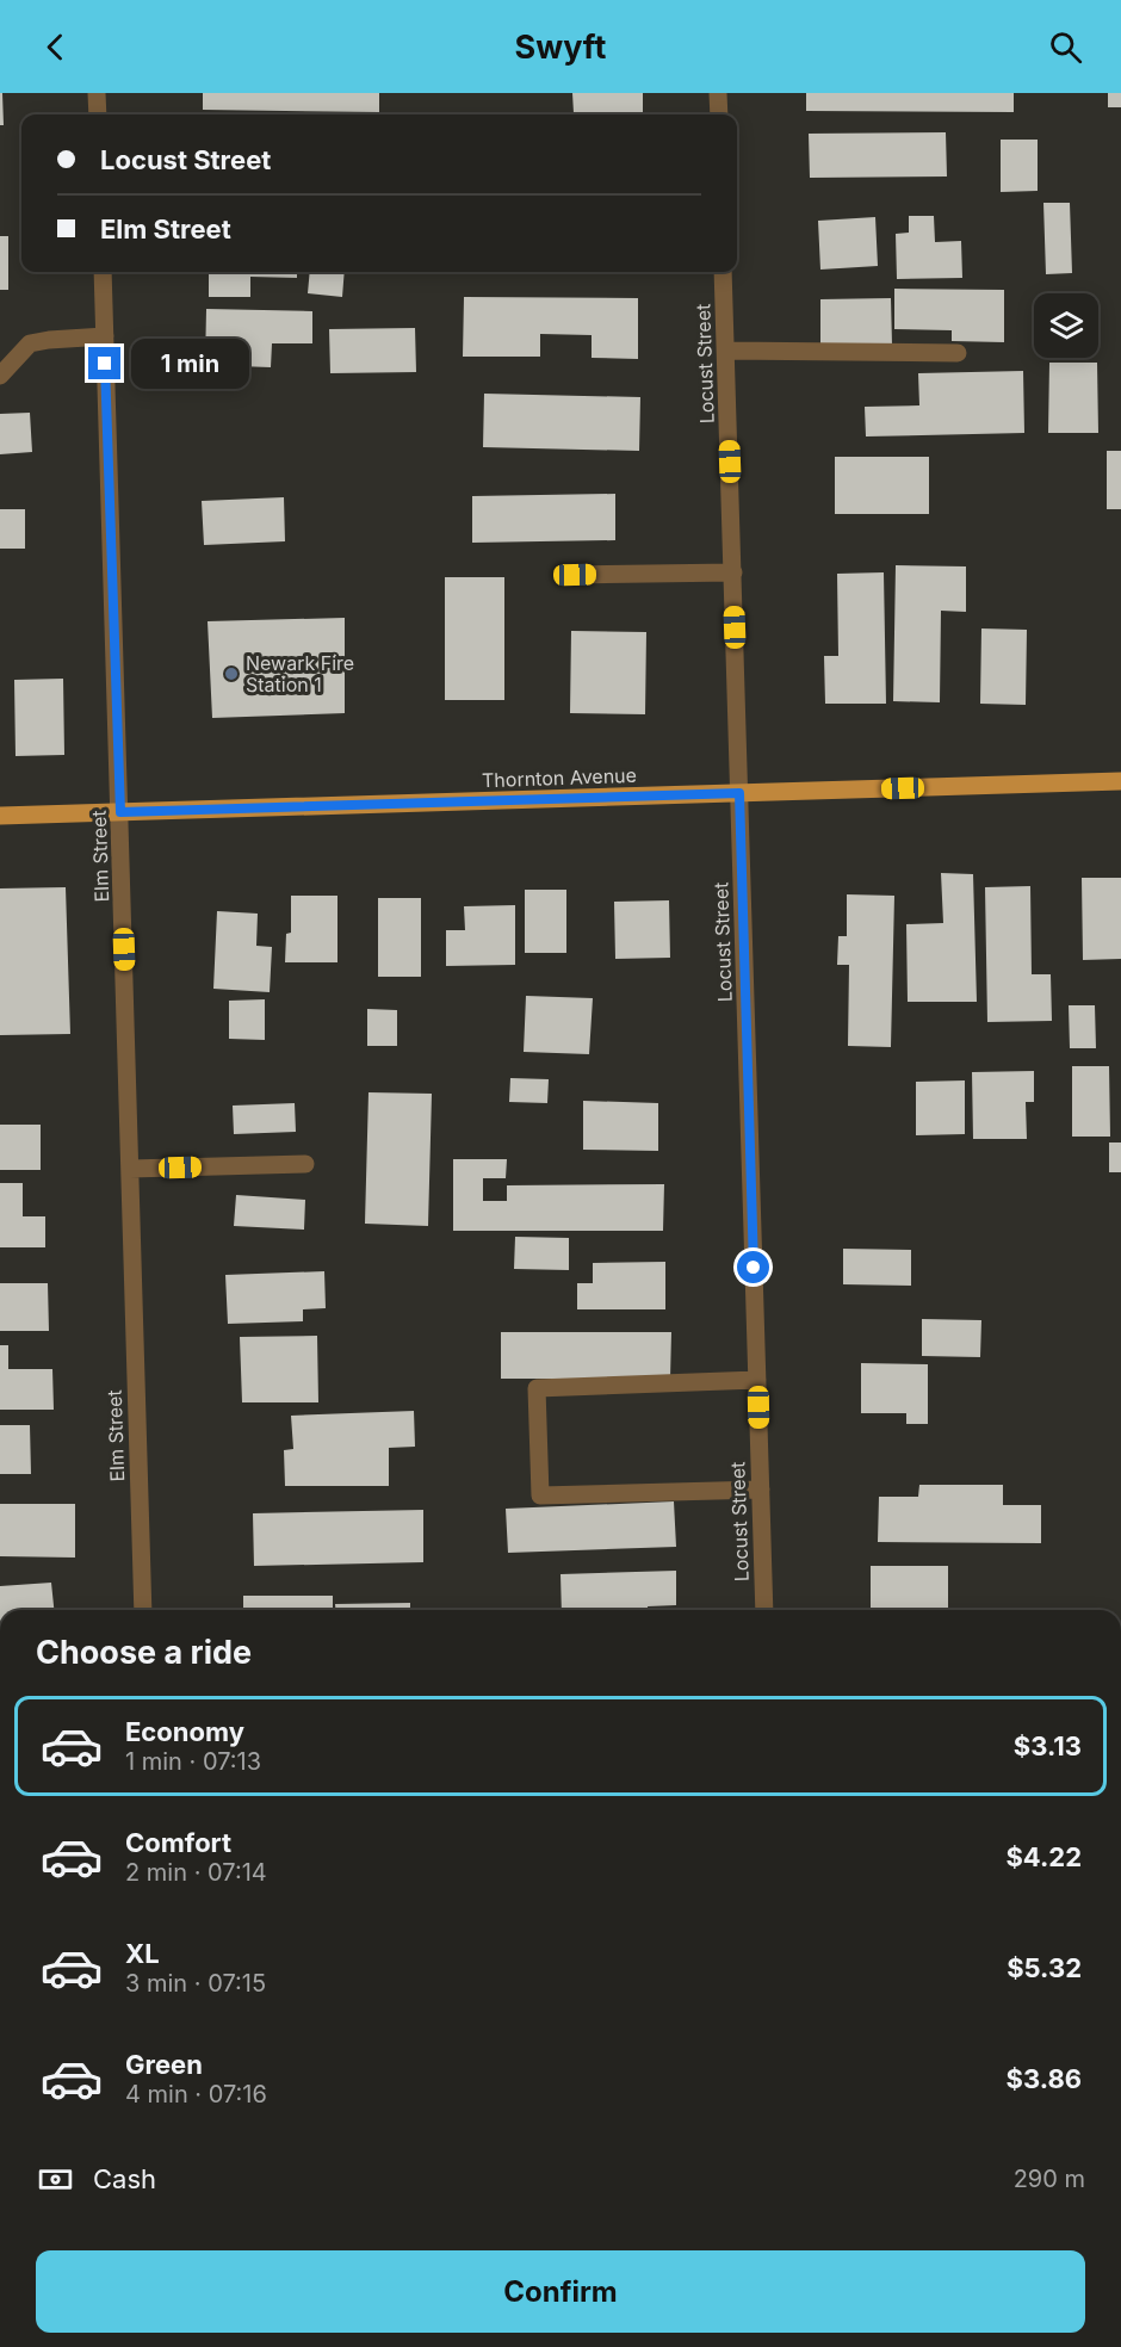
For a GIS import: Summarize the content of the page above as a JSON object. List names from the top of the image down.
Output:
{
  "streets": {
    "main road": ["Thornton Avenue"],
    "street": ["Locust Street", "Elm Street"]
  },
  "crossings": [
    ["Locust Street", "Thornton Avenue"],
    ["Thornton Avenue", "Elm Street"]
  ],
  "places": ["Newark Fire Station 1"],
  "page": {
    "header": "Swyft",
    "banner": ["Locust Street", "Elm Street"],
    "bubble": "1 min",
    "heading": "Choose a ride",
    "list": [
      {
        "name": "Economy",
        "note": "1 min · 07:13",
        "value": "$3.13"
      },
      {
        "name": "Comfort",
        "note": "2 min · 07:14",
        "value": "$4.22"
      },
      {
        "name": "XL",
        "note": "3 min · 07:15",
        "value": "$5.32"
      },
      {
        "name": "Green",
        "note": "4 min · 07:16",
        "value": "$3.86"
      }
    ],
    "pay": ["Cash", "290 m"],
    "buttons": "Confirm"
  }
}
